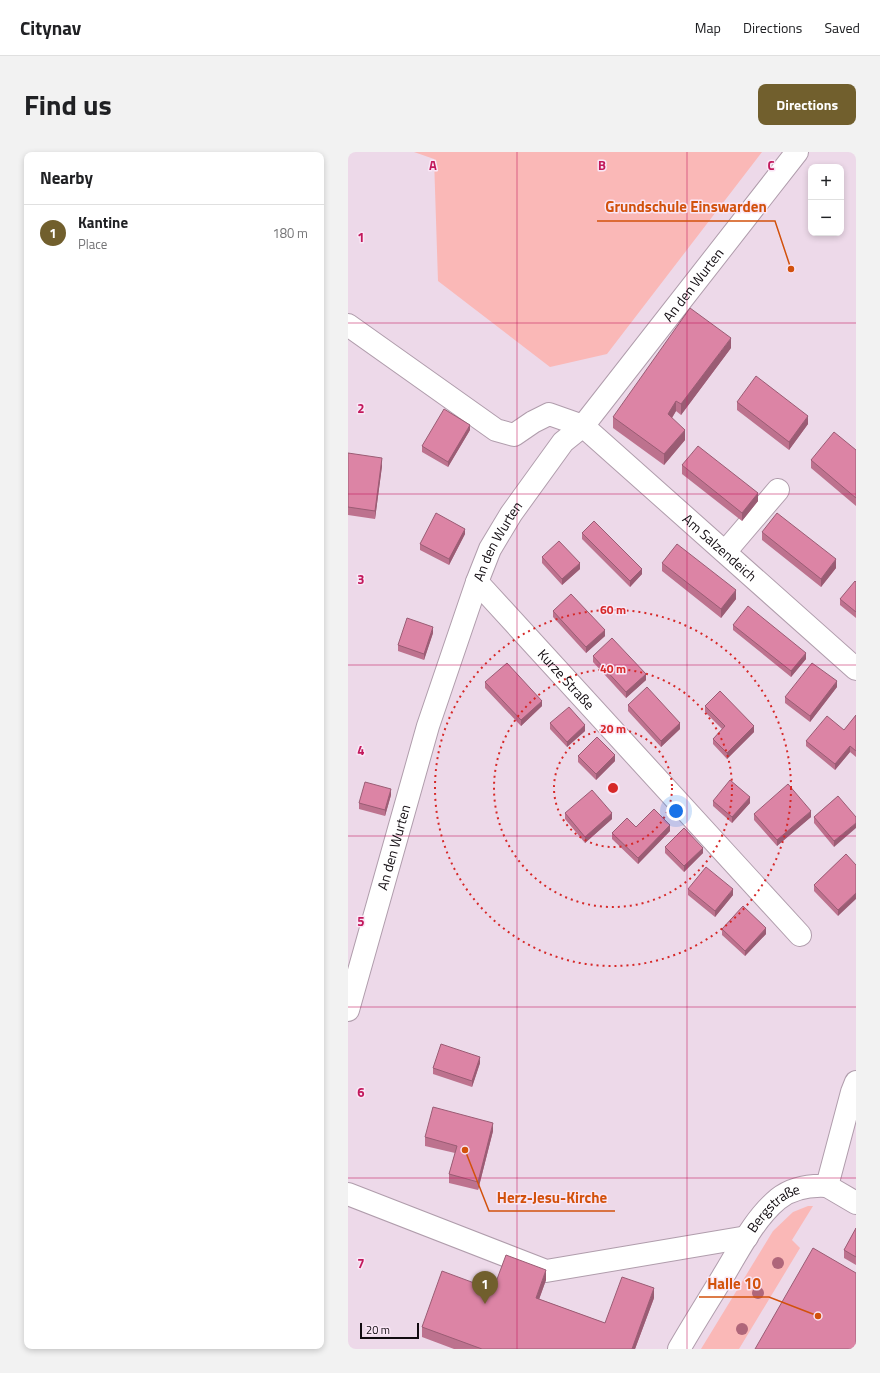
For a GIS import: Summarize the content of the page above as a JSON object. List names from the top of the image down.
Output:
{
  "streets": {
    "street": [
      "An den Wurten",
      "Am Salzendeich",
      "Kurze Straße",
      "Bergstraße"
    ]
  },
  "crossings": [
    ["An den Wurten", "Am Salzendeich"],
    ["An den Wurten", "Kurze Straße"]
  ],
  "places": ["Grundschule Einswarden", "Herz-Jesu-Kirche", "Halle 10"],
  "scale_bar": "20 m",
  "page": {
    "header": "Citynav",
    "nav": ["Map", "Directions", "Saved"],
    "title": "Find us",
    "buttons": "Directions",
    "heading": "Nearby",
    "map_buttons": ["+", "−"],
    "list": [
      {
        "mark": "1",
        "name": "Kantine",
        "note": "Place",
        "value": "180 m"
      }
    ],
    "pins": "1",
    "scale": "20 m"
  },
  "grid": {
    "columns": ["A", "B", "C"],
    "rows": [
      "1",
      "2",
      "3",
      "4",
      "5",
      "6",
      "7"
    ]
  },
  "rings": ["60 m", "40 m", "20 m"]
}
